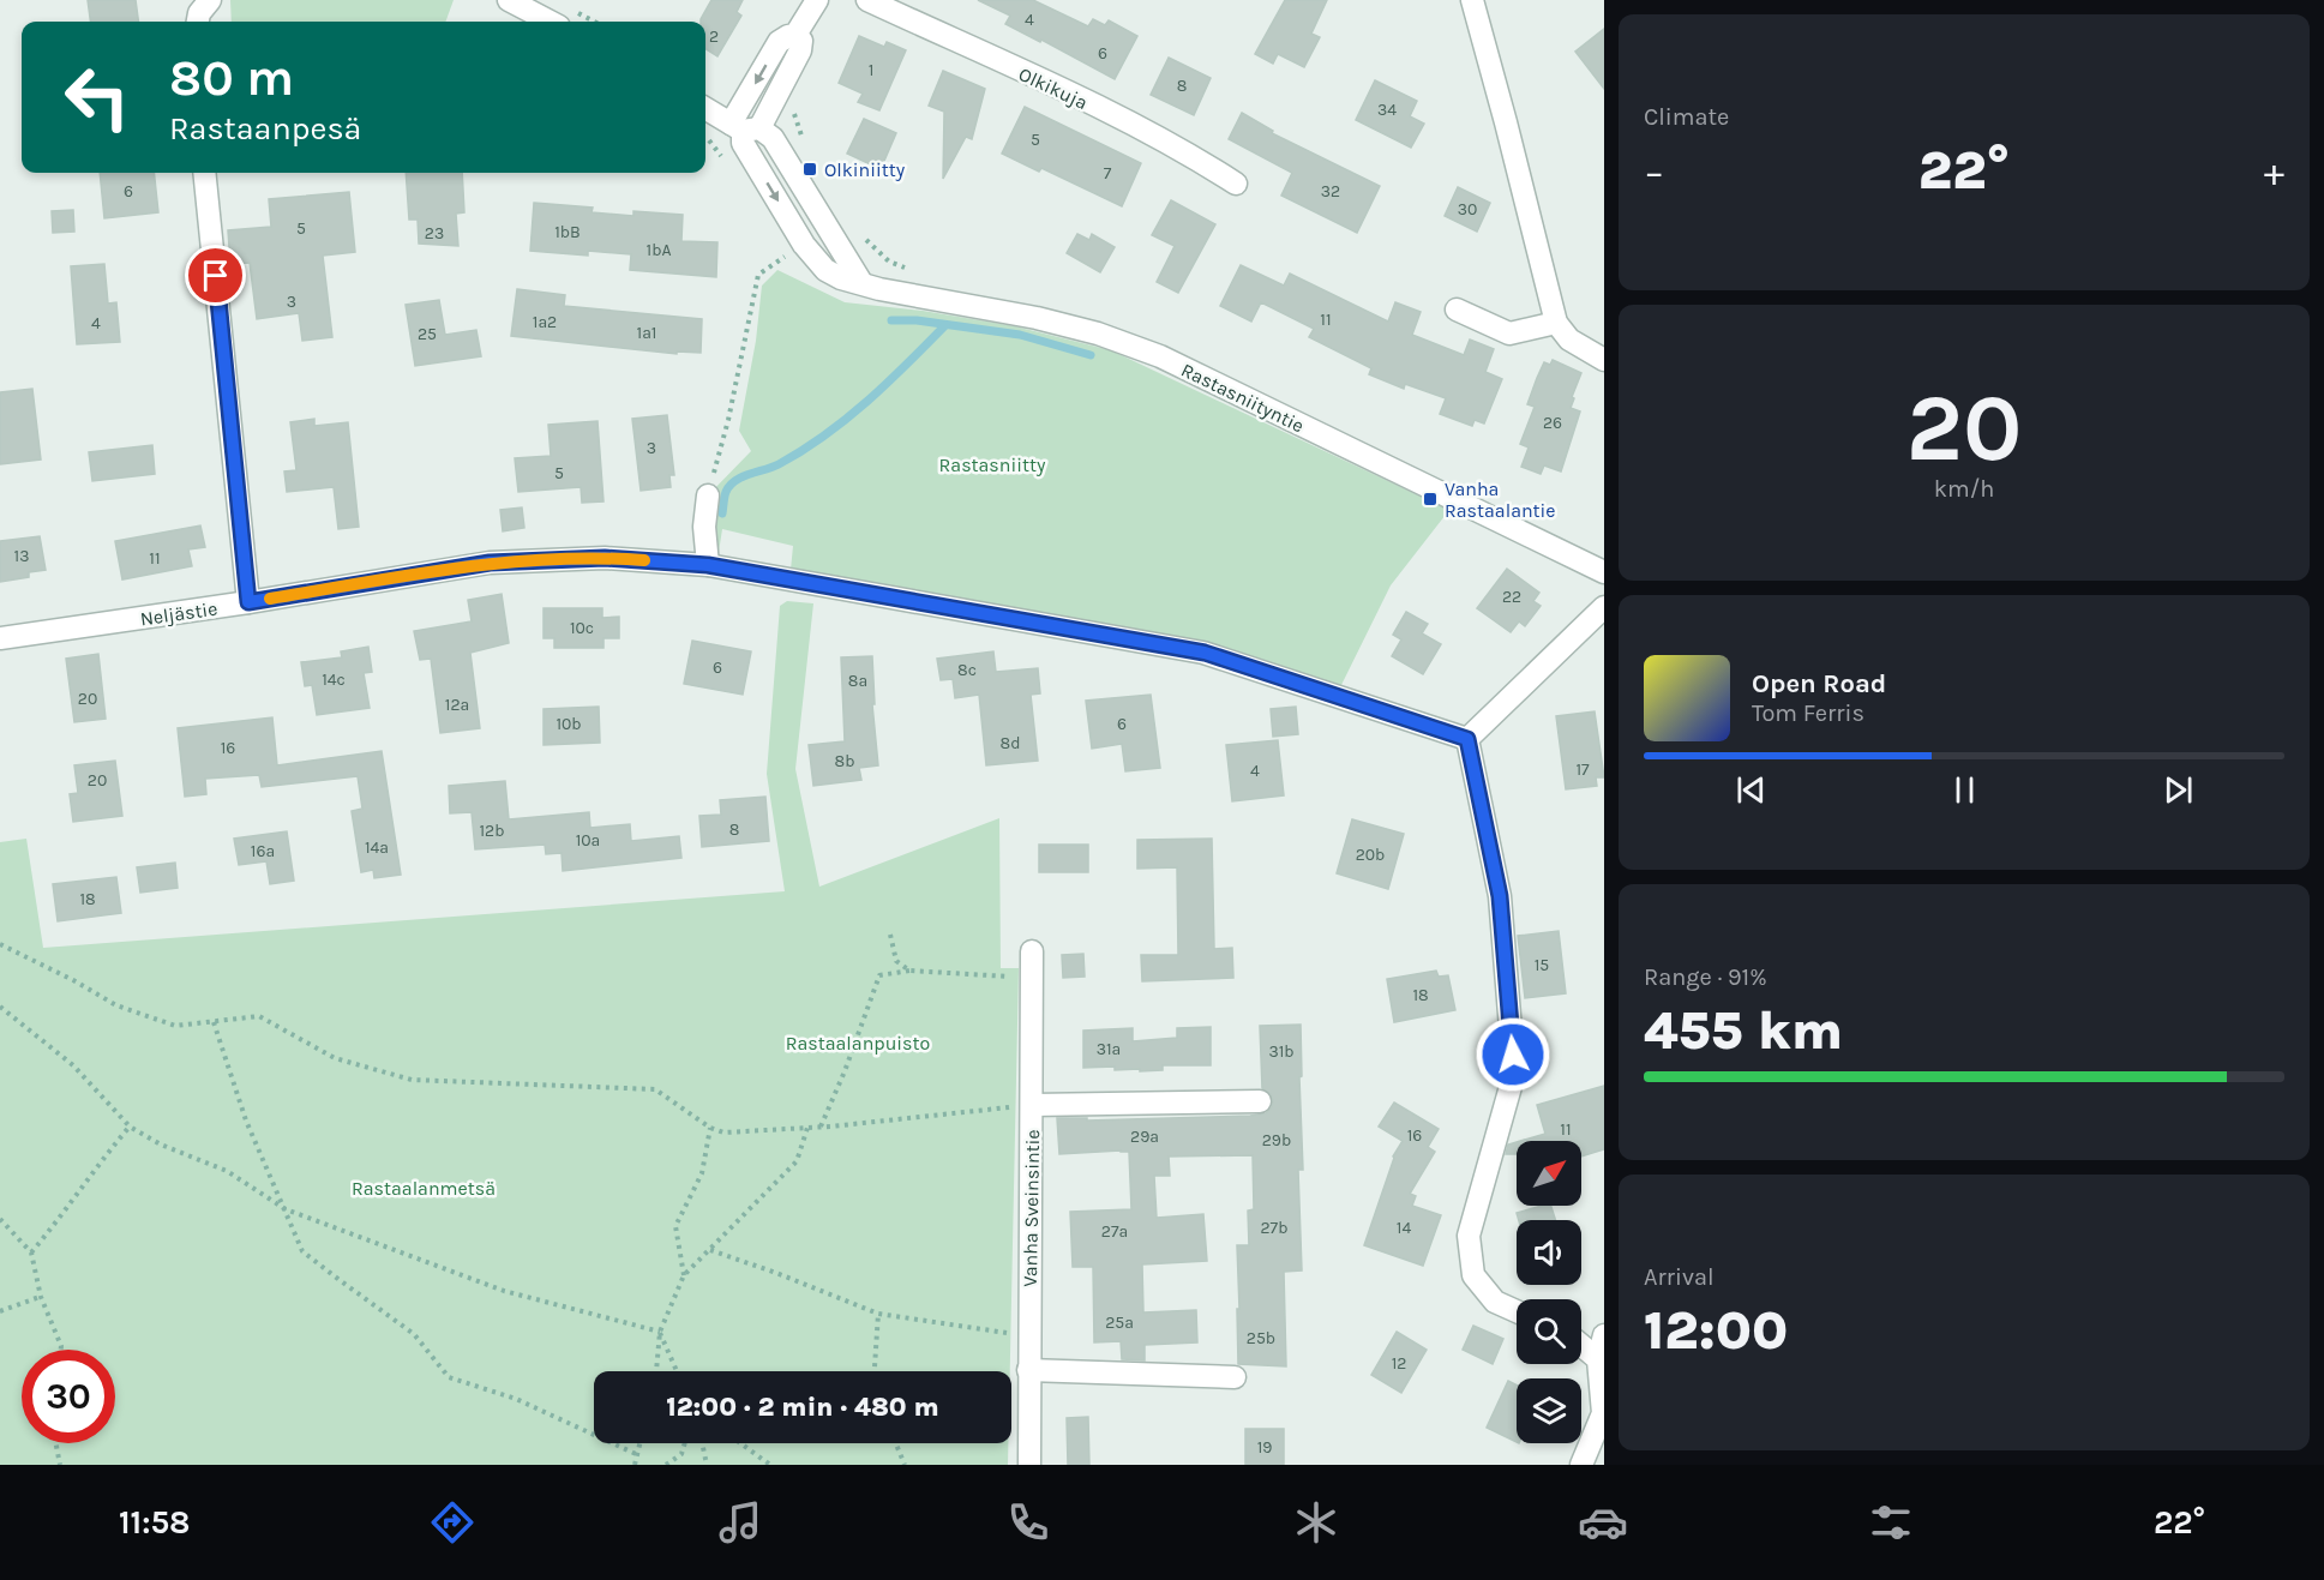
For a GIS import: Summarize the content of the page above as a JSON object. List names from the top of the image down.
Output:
{
  "streets": {
    "street": [
      "Olkikuja",
      "Rastasniityntie",
      "Neljästie",
      "Vanha Sveinsintie"
    ]
  },
  "parks": ["Rastasniitty", "Rastaalanpuisto", "Rastaalanmetsä"],
  "places": {
    "transit": ["Olkiniitty", "Vanha Rastaalantie"]
  },
  "house_numbers": [
    "4",
    "2",
    "6",
    "1",
    "8",
    "34",
    "5",
    "7",
    "6",
    "32",
    "30",
    "5",
    "1bB",
    "23",
    "1bA",
    "3",
    "11",
    "1a2",
    "4",
    "1a1",
    "25",
    "26",
    "3",
    "5",
    "13",
    "11",
    "22",
    "10c",
    "6",
    "8c",
    "14c",
    "8a",
    "20",
    "12a",
    "10b",
    "6",
    "8d",
    "16",
    "8b",
    "17",
    "4",
    "20",
    "8",
    "12b",
    "10a",
    "14a",
    "16a",
    "20b",
    "18",
    "15",
    "18",
    "31a",
    "31b",
    "11",
    "16",
    "29a",
    "29b",
    "27b",
    "14",
    "27a",
    "25a",
    "25b",
    "12",
    "19"
  ],
  "north": "top right",
  "page": {
    "tile": [
      "Climate",
      ["20", "km/h"],
      ["Range · 91%", "455 km"],
      ["Arrival", "12:00"]
    ],
    "turn": ["80 m", "Rastaanpesä"],
    "heat": ["−", "22°", "+"],
    "song": ["Open Road", "Tom Ferris"],
    "limit": "30",
    "trip": "12:00 · 2 min · 480 m",
    "tabs": ["11:58", "22°"]
  }
}
